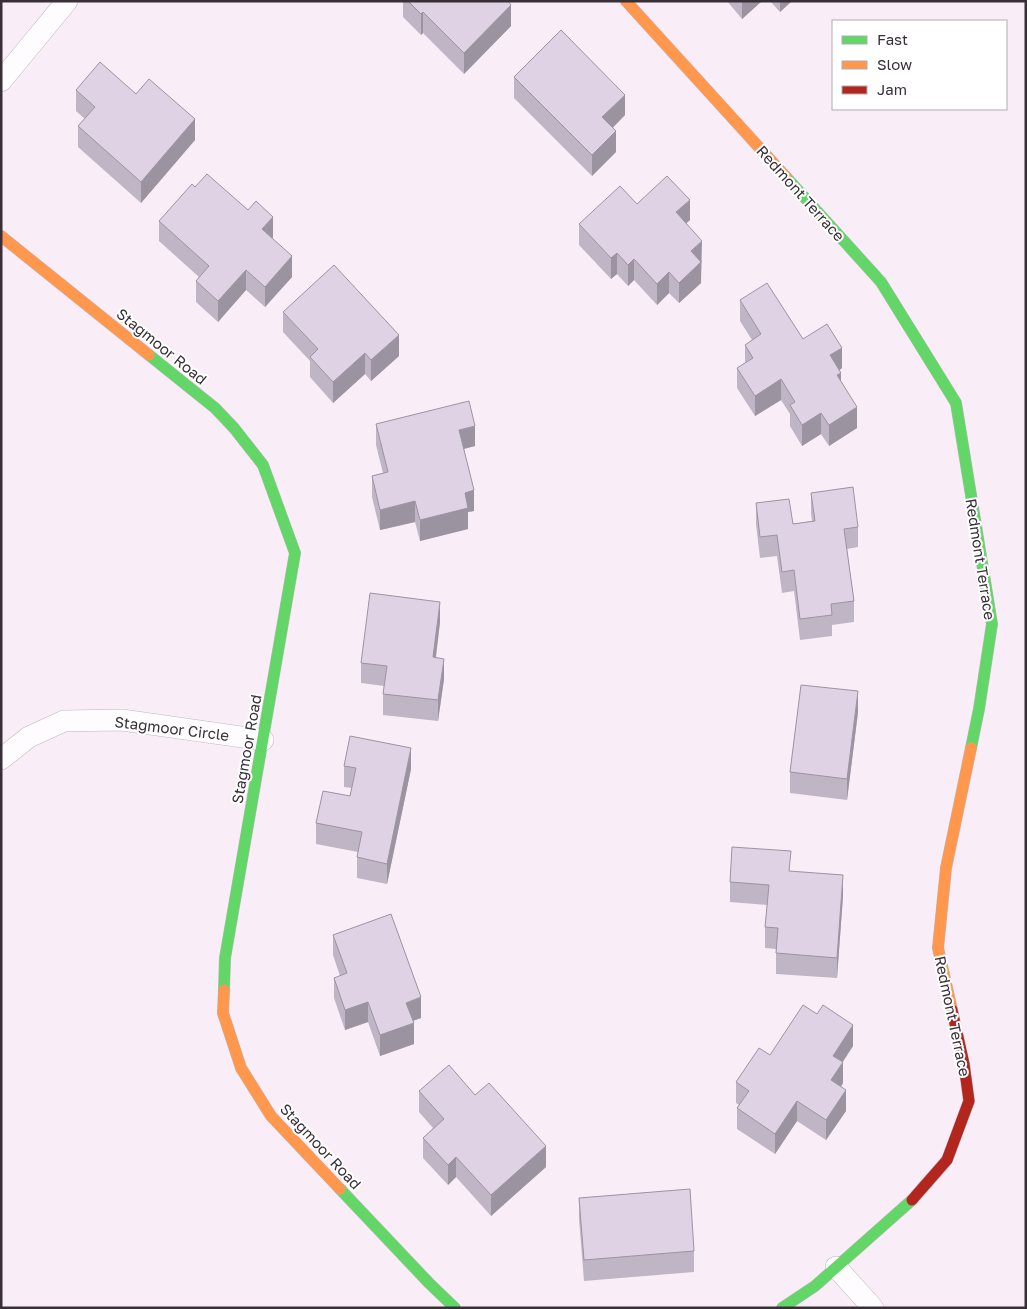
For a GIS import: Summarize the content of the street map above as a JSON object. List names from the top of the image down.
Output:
{
  "streets": {
    "street": ["Redmont Terrace", "Stagmoor Road", "Stagmoor Circle"]
  },
  "crossings": [
    ["Stagmoor Road", "Stagmoor Circle"]
  ],
  "legend": ["Fast", "Slow", "Jam"]
}
